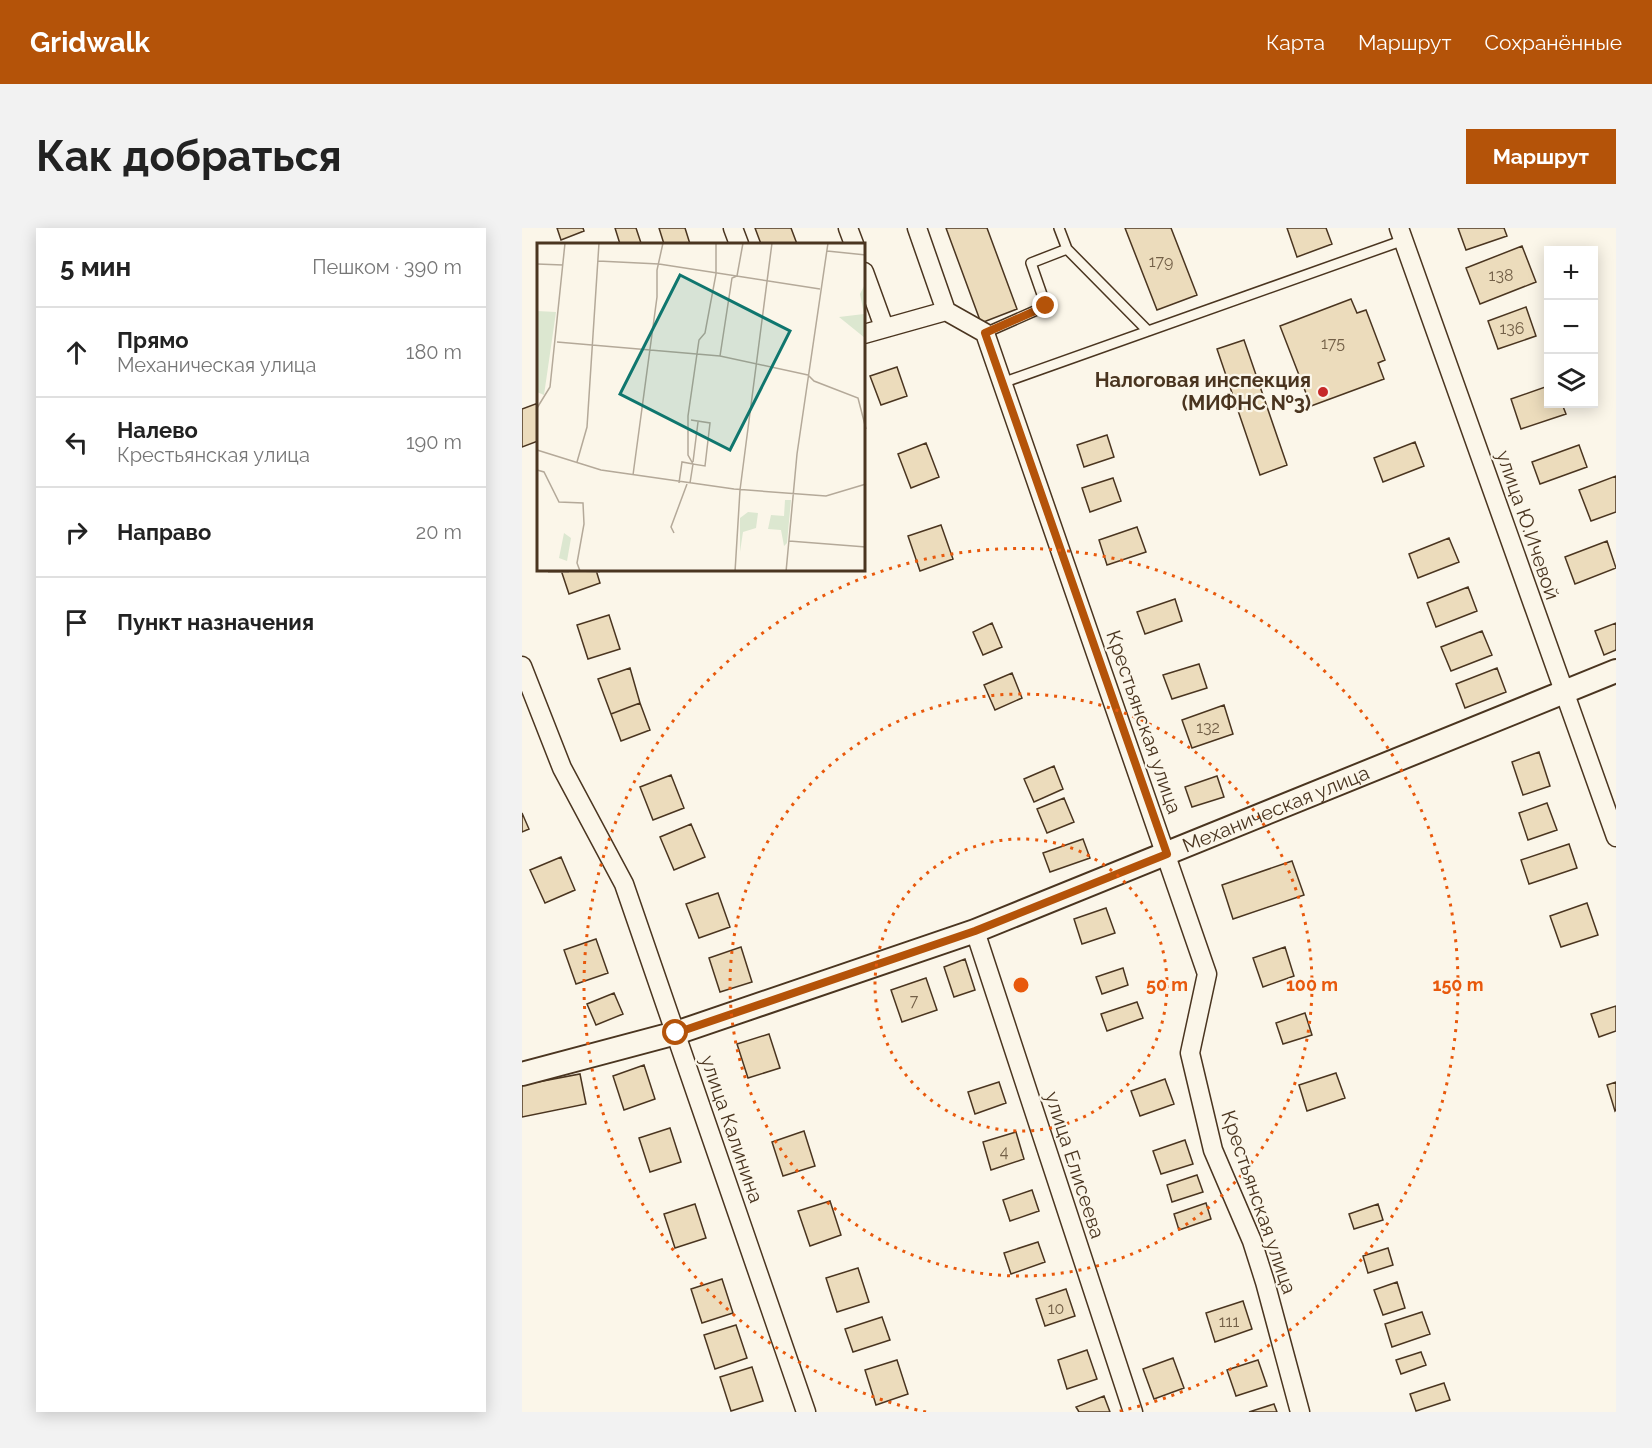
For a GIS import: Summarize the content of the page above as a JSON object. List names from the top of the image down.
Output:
{
  "streets": {
    "street": [
      "улица Ю.Ичевой",
      "Крестьянская улица",
      "Механическая улица",
      "улица Калинина",
      "улица Елисеева"
    ]
  },
  "crossings": [
    ["улица Ю.Ичевой", "Механическая улица"],
    ["Крестьянская улица", "Механическая улица"],
    ["Механическая улица", "улица Калинина"],
    ["Механическая улица", "улица Елисеева"]
  ],
  "places": ["Налоговая инспекция (МИФНС №3)"],
  "house_numbers": [
    "179",
    "138",
    "136",
    "175",
    "132",
    "7",
    "4",
    "10",
    "111"
  ],
  "page": {
    "header": "Gridwalk",
    "nav": ["Карта", "Маршрут", "Сохранённые"],
    "buttons": "Маршрут",
    "title": "Как добраться",
    "heading": ["5 мин", "Пешком · 390 m"],
    "map_buttons": ["+", "−"],
    "list": [
      ["Прямо", "Механическая улица", "180 m"],
      ["Налево", "Крестьянская улица", "190 m"],
      ["Направо", "20 m"],
      "Пункт назначения"
    ]
  },
  "rings": ["50 m", "100 m", "150 m"]
}
